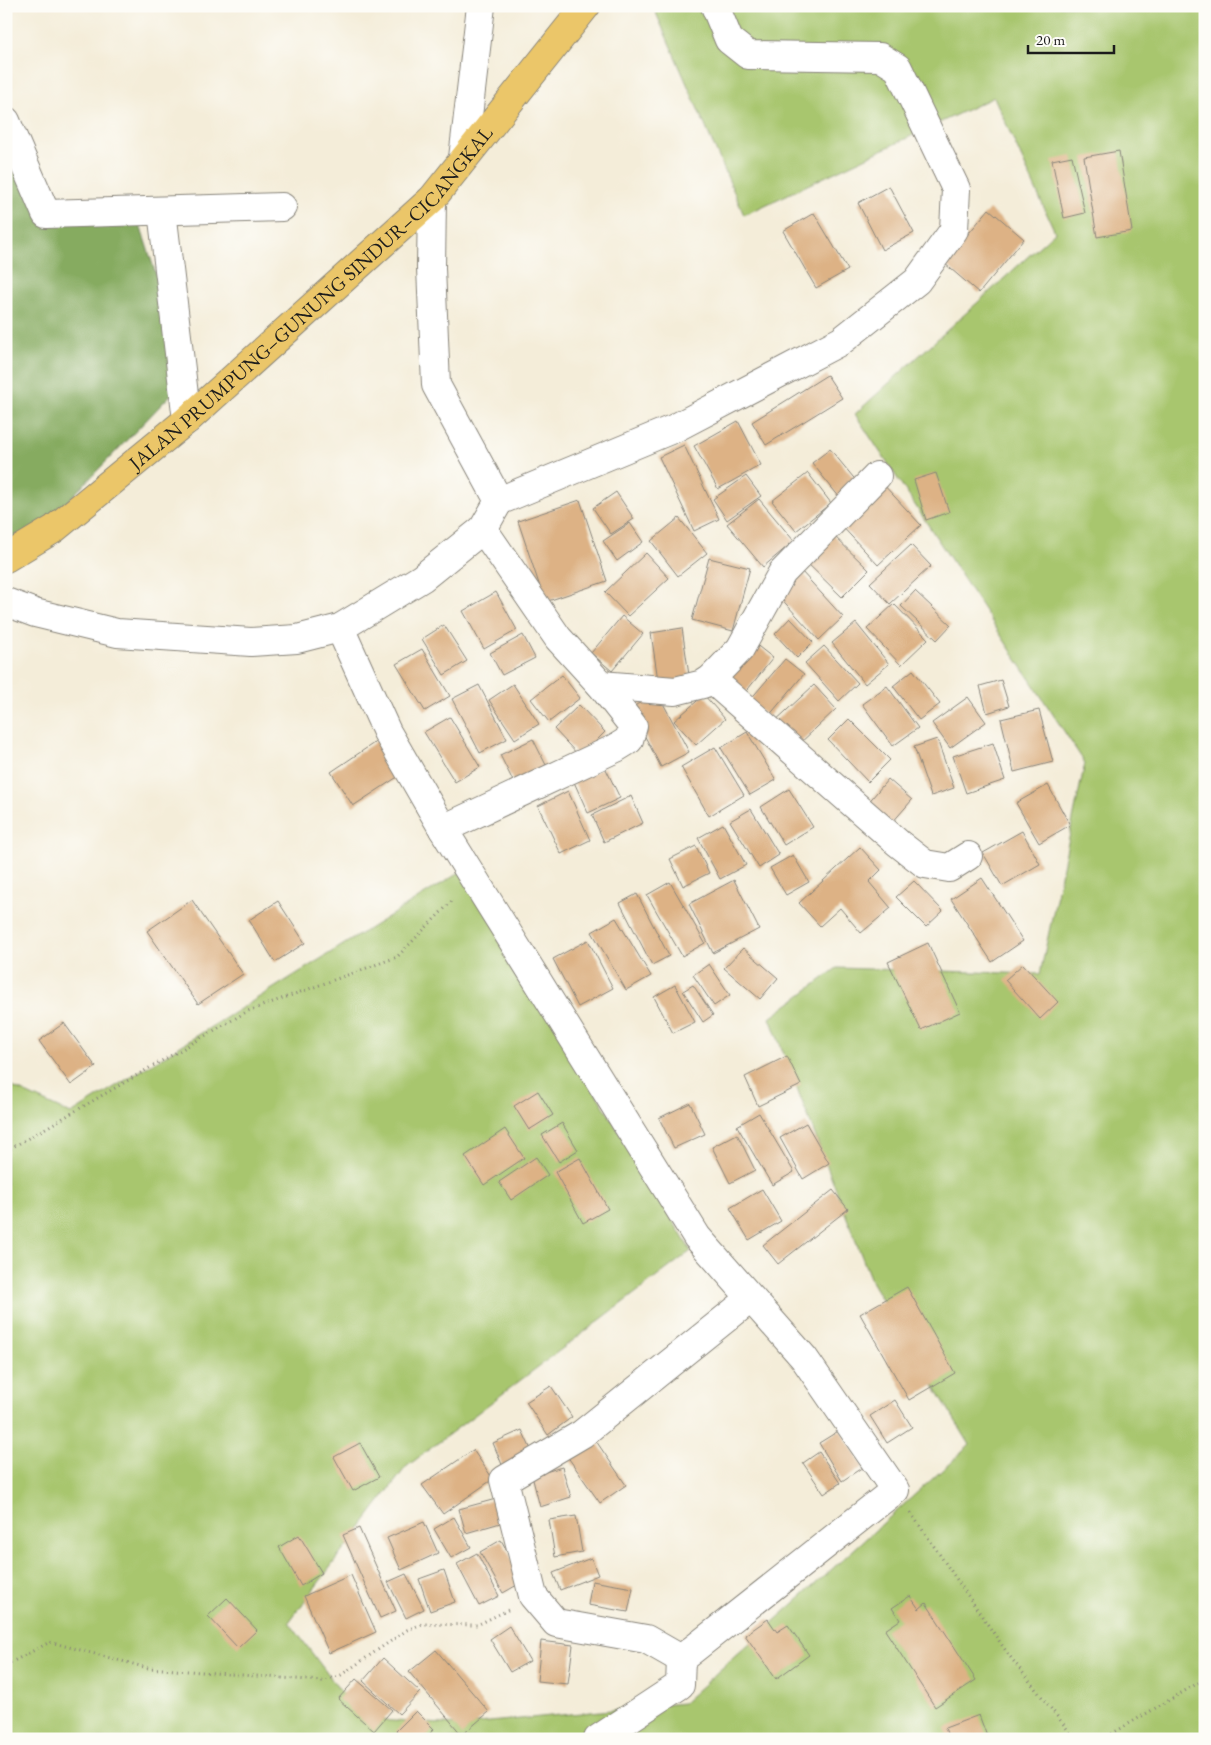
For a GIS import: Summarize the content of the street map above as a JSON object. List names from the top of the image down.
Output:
{
  "streets": {
    "main road": ["JALAN PRUMPUNG–GUNUNG SINDUR–CICANGKAL"]
  },
  "scale_bar": "20 m"
}
